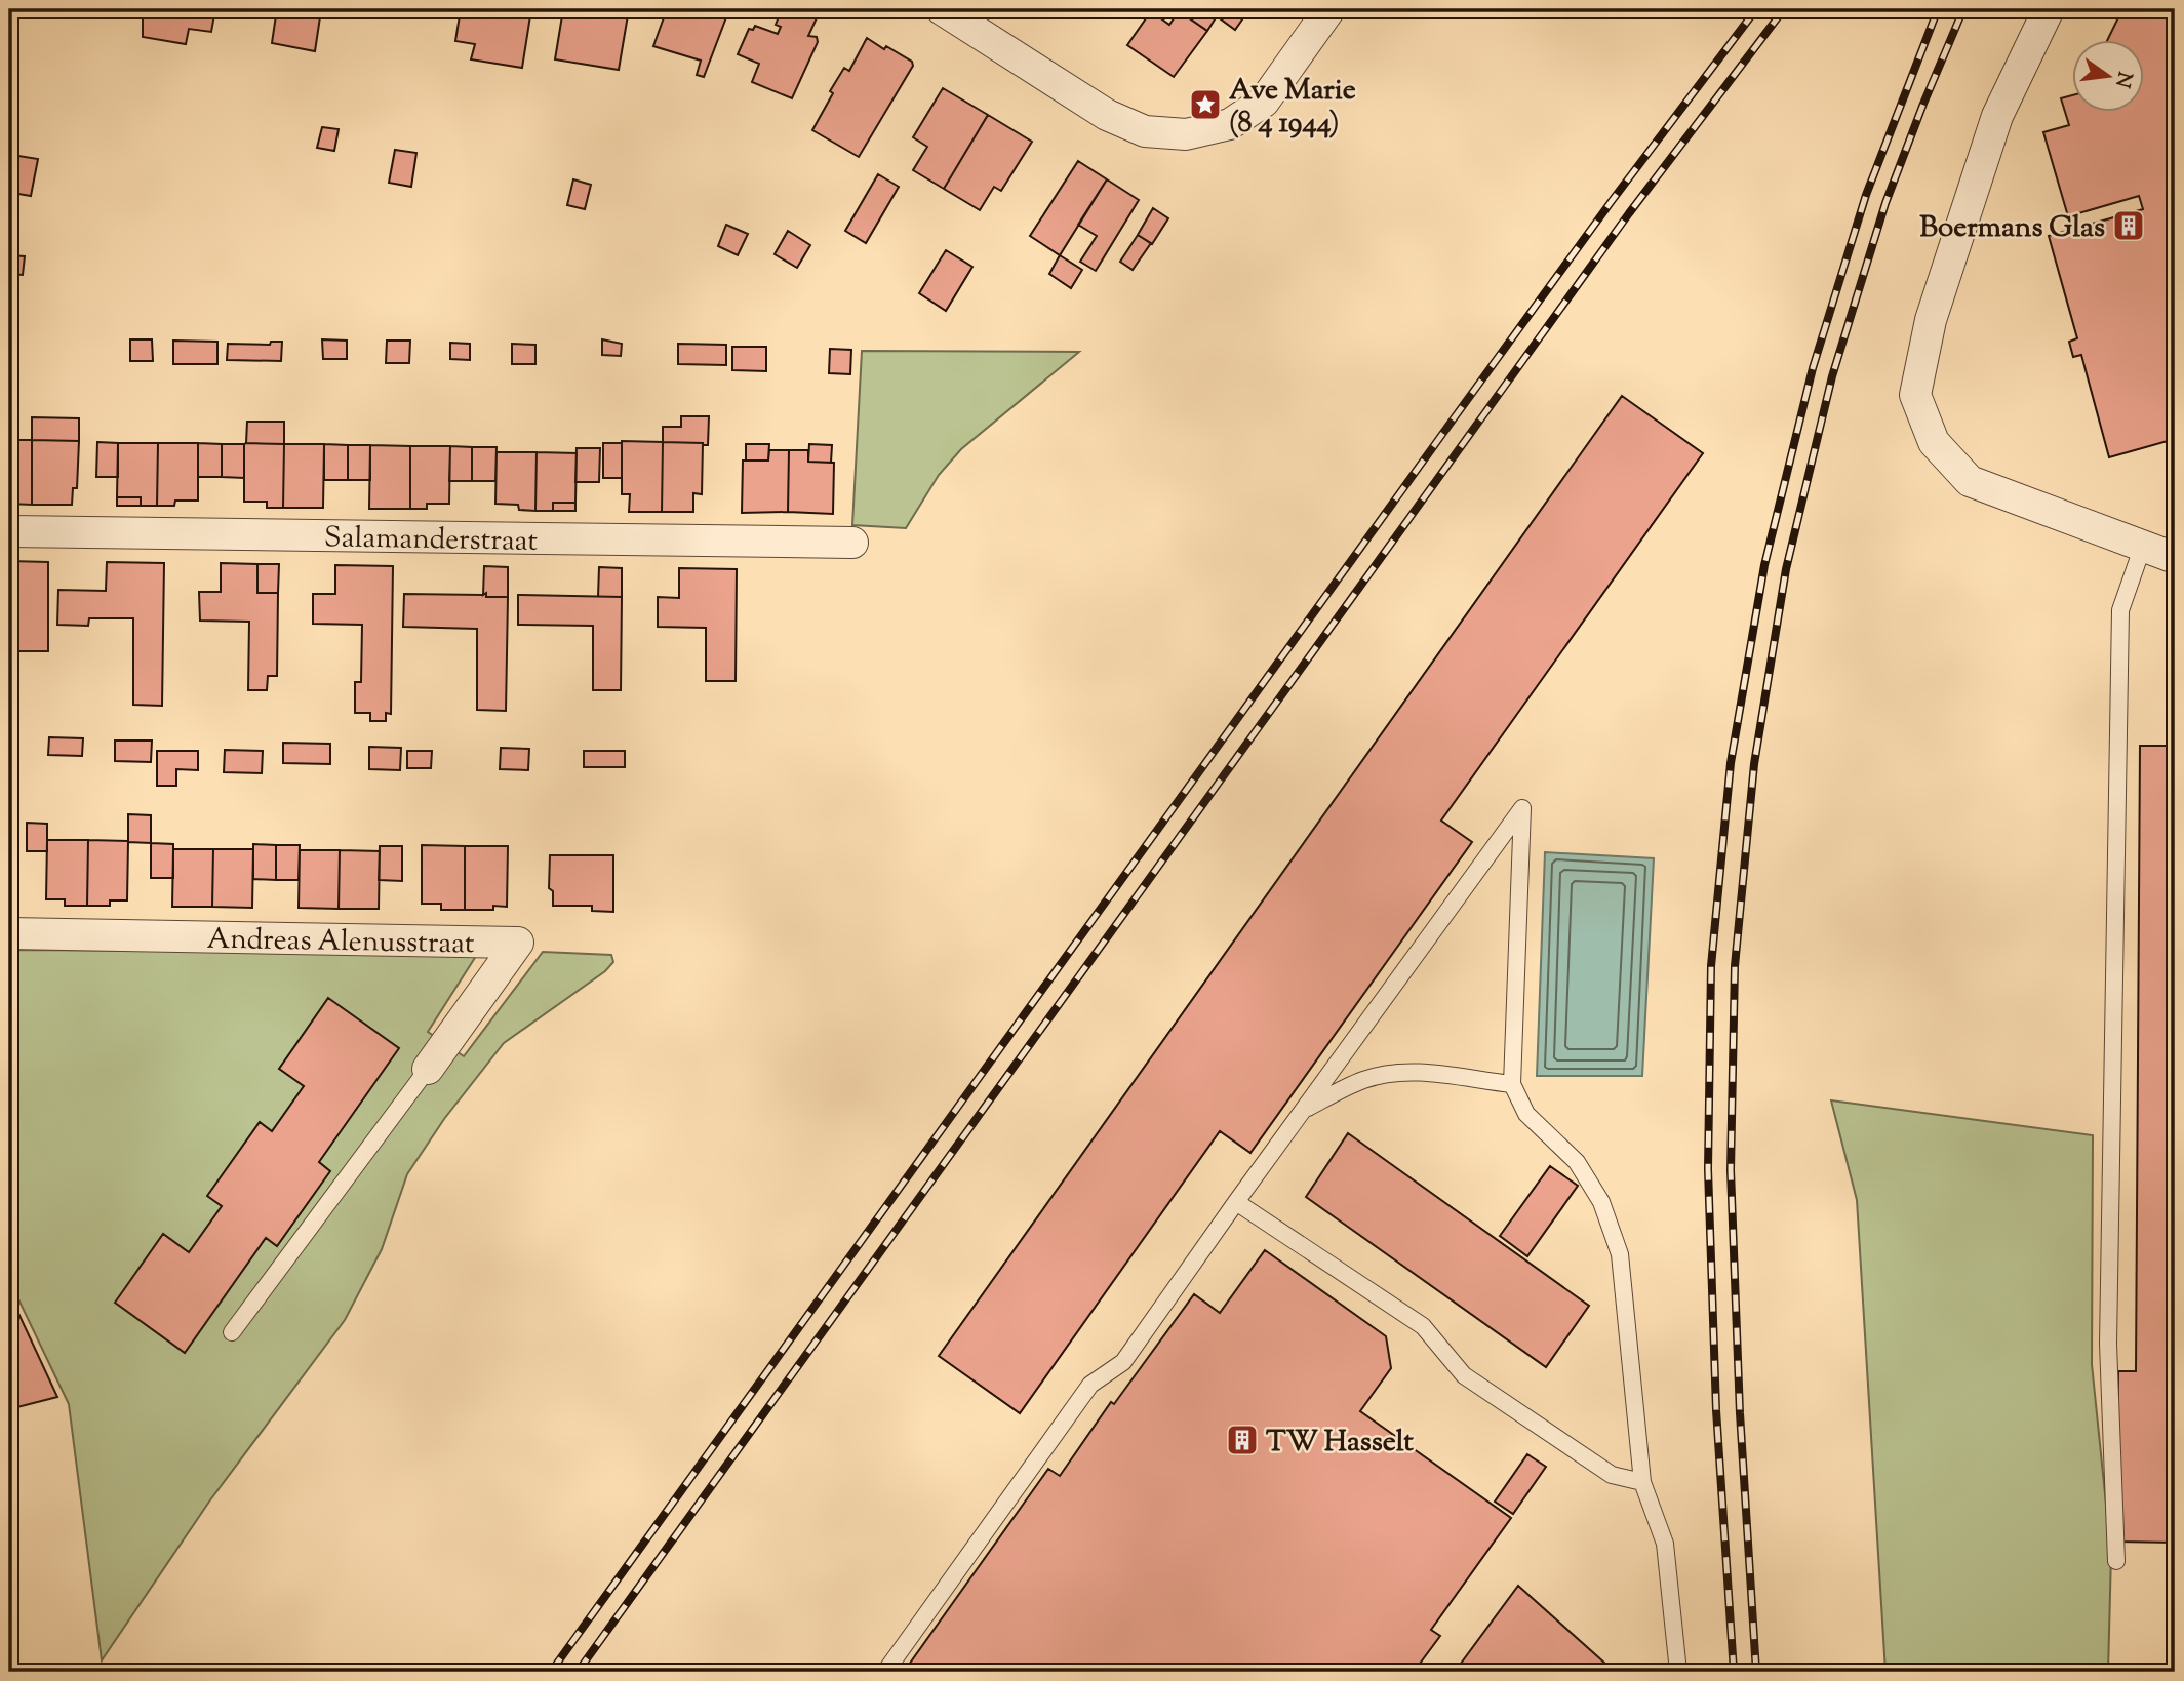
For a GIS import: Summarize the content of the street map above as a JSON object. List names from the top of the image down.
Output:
{
  "streets": {
    "street": ["Salamanderstraat", "Andreas Alenusstraat"]
  },
  "places": {
    "place": ["Ave Marie (8 4 1944)"],
    "building": ["Boermans Glas", "TW Hasselt"]
  },
  "north": "right"
}
